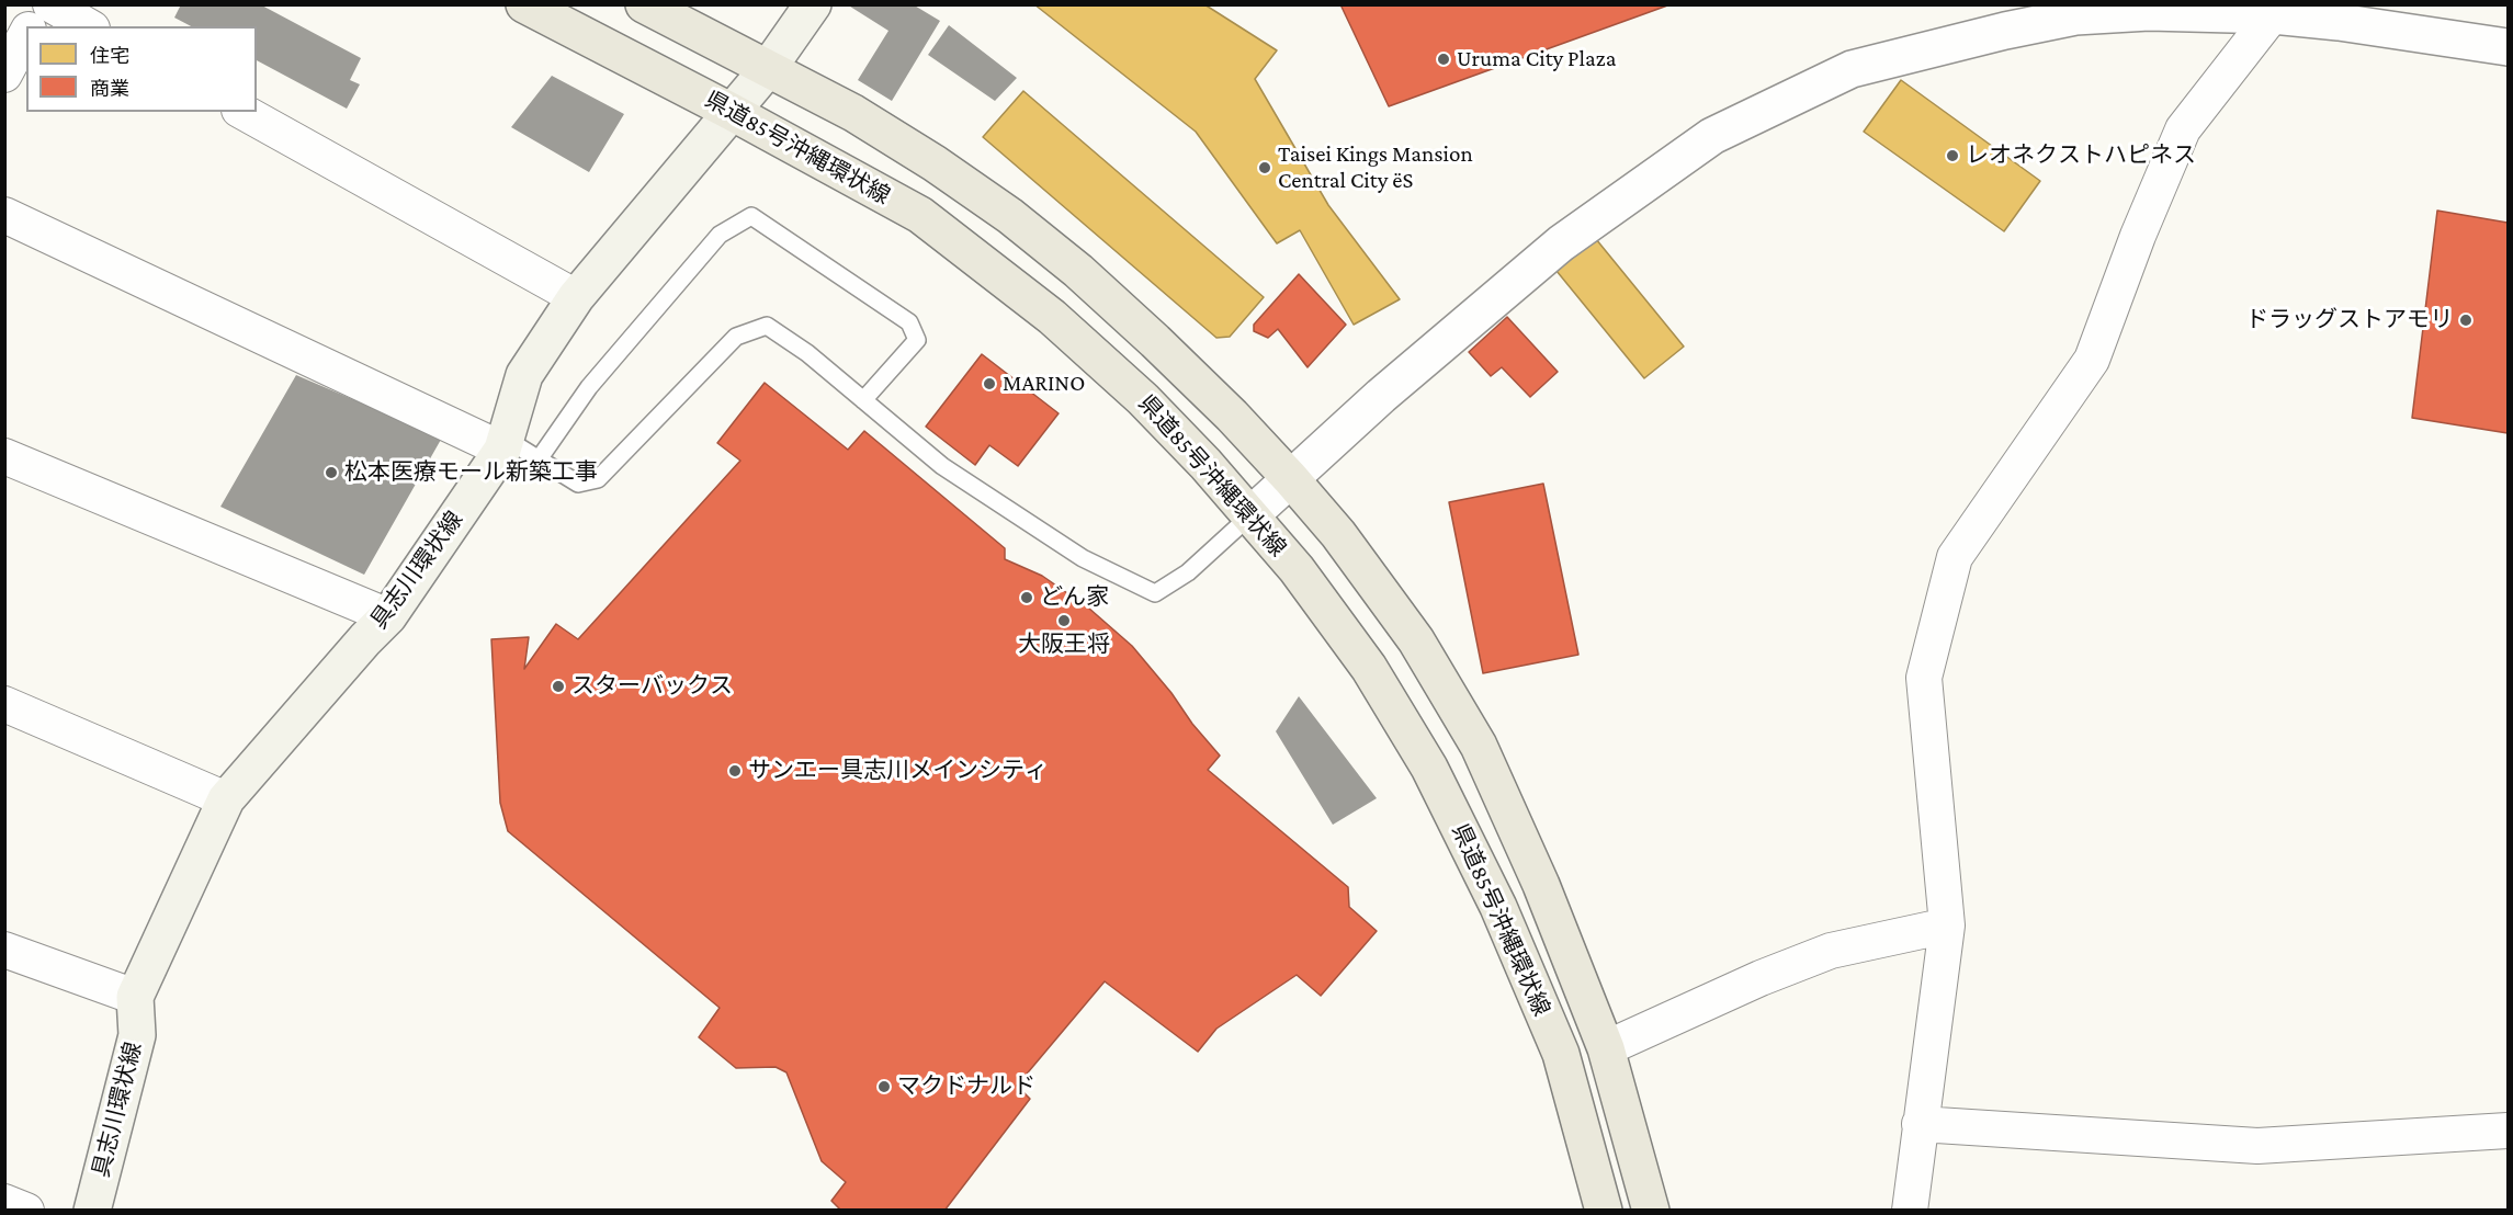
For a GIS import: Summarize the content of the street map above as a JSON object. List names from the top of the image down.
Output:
{
  "streets": {
    "main road": ["県道85号沖縄環状線", "具志川環状線"]
  },
  "crossings": [
    ["県道85号沖縄環状線", "具志川環状線"]
  ],
  "places": [
    "Uruma City Plaza",
    "レオネクストハピネス",
    "Taisei Kings Mansion Central City ëS",
    "ドラッグストアモリ",
    "MARINO",
    "松本医療モール新築工事",
    "どん家",
    "大阪王将",
    "スターバックス",
    "サンエー具志川メインシティ",
    "マクドナルド"
  ],
  "legend": ["住宅", "商業"]
}
